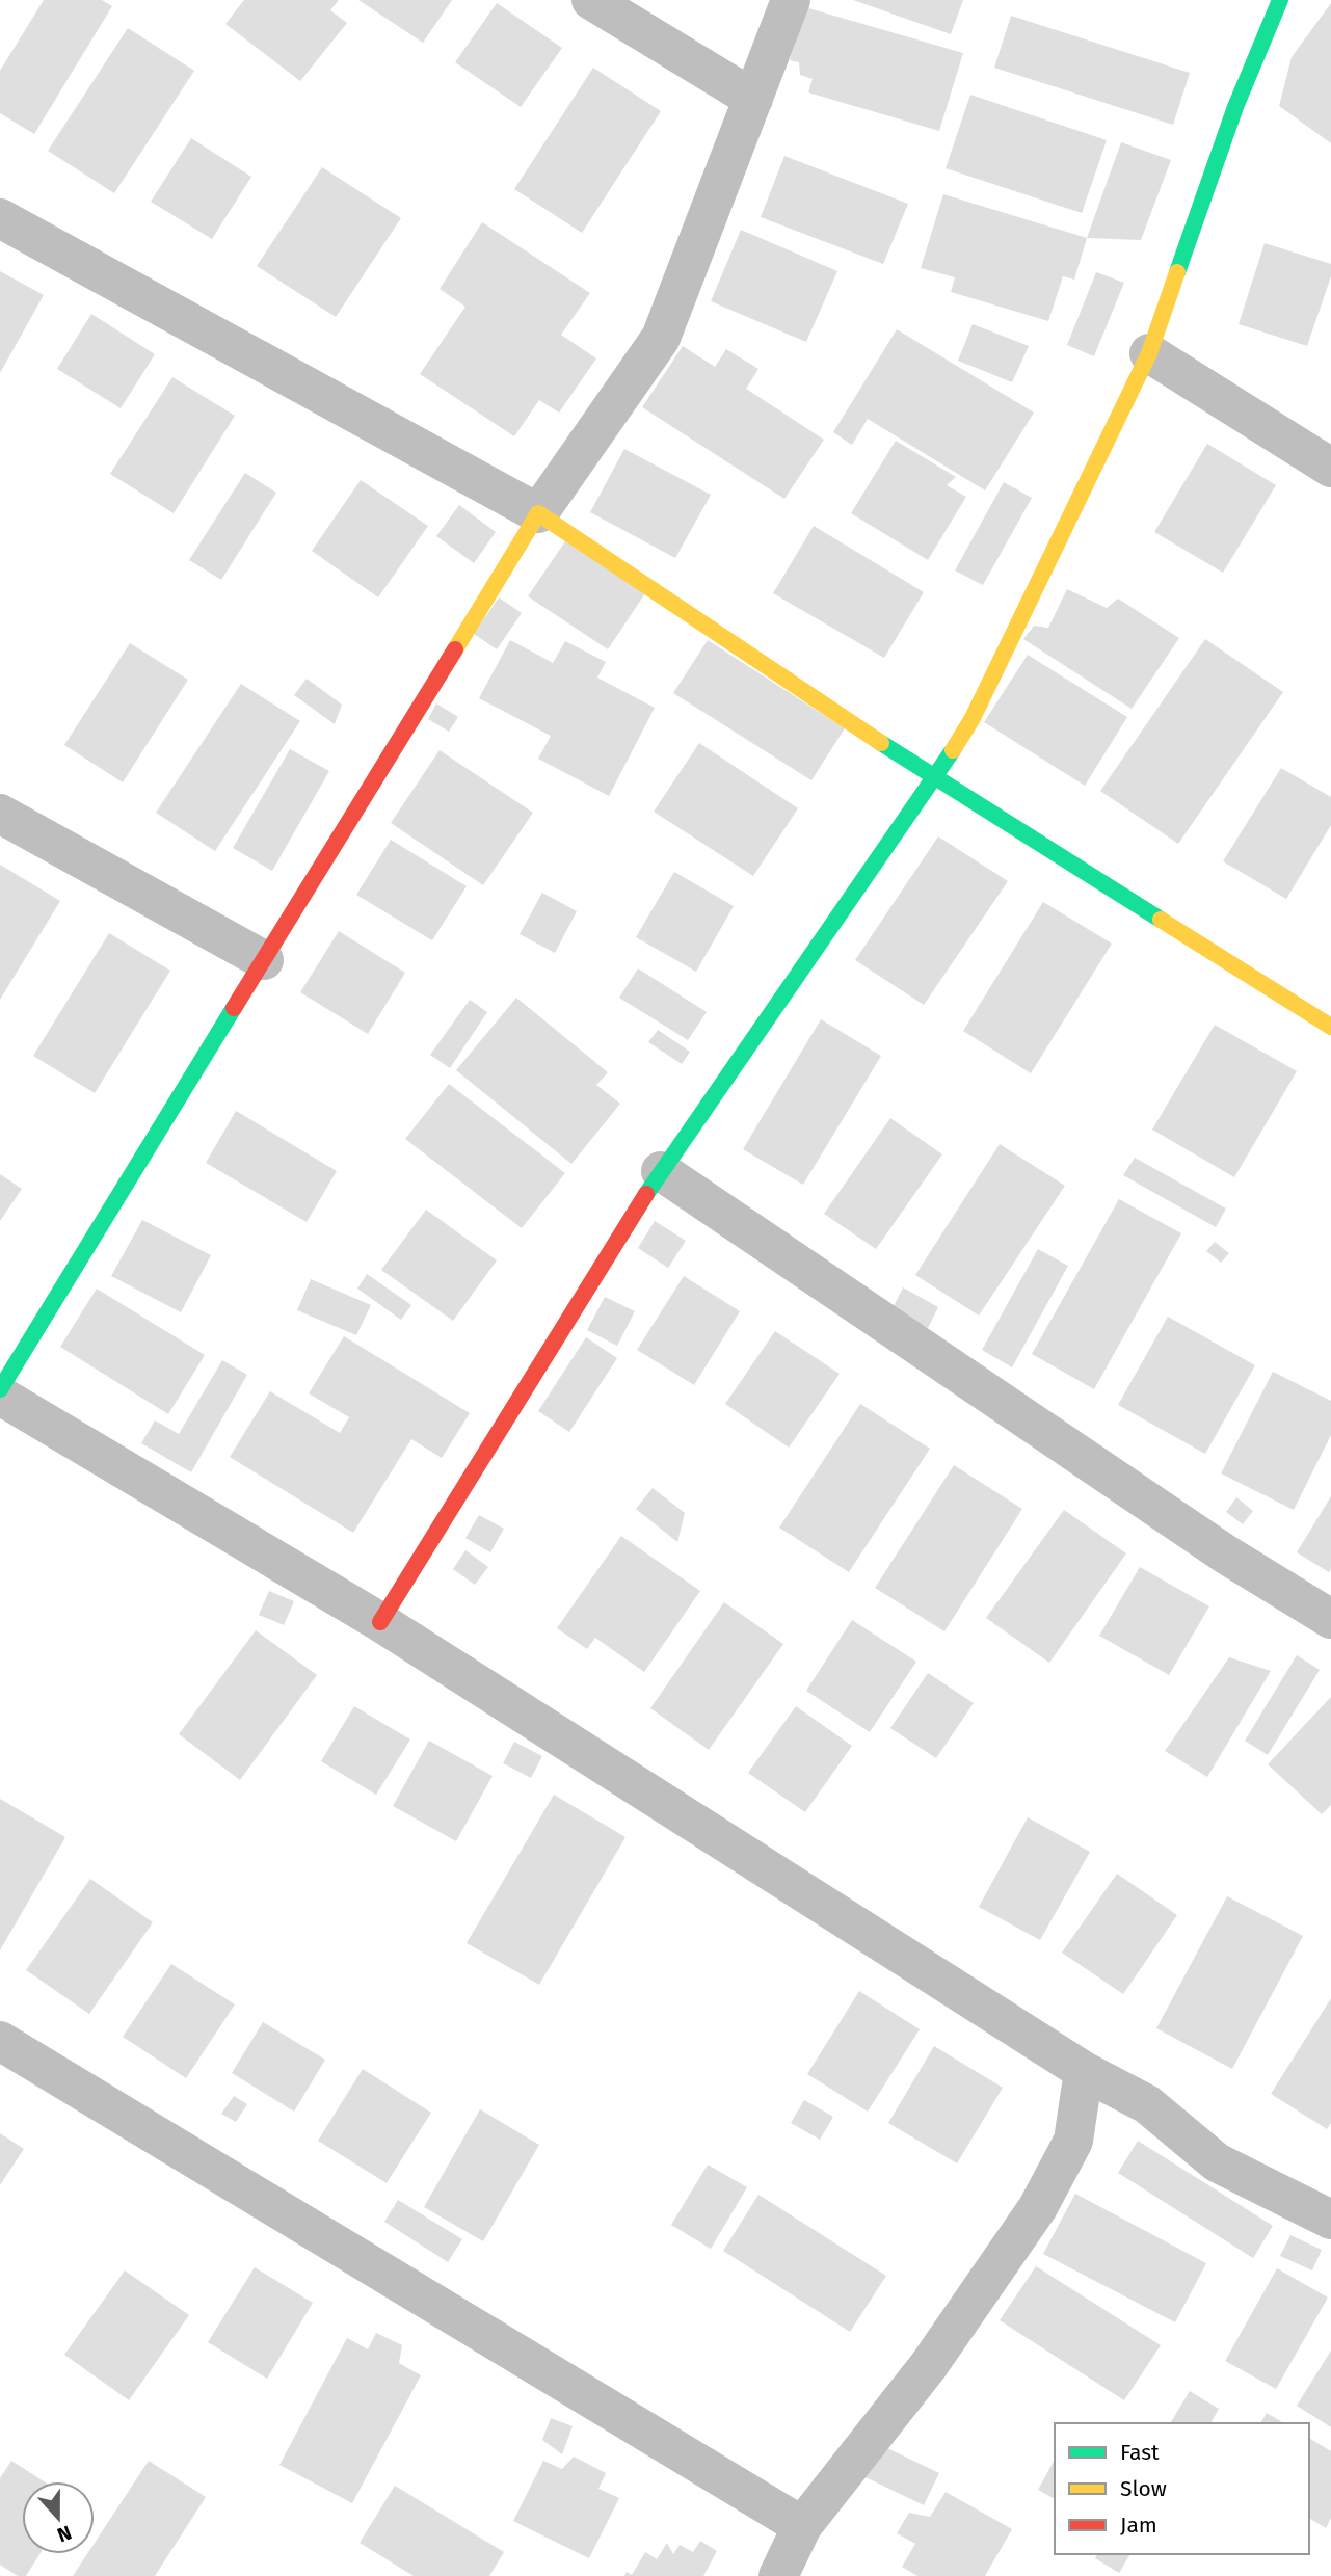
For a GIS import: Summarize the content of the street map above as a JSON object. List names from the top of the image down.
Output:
{
  "legend": ["Fast", "Slow", "Jam"],
  "north": "bottom"
}
